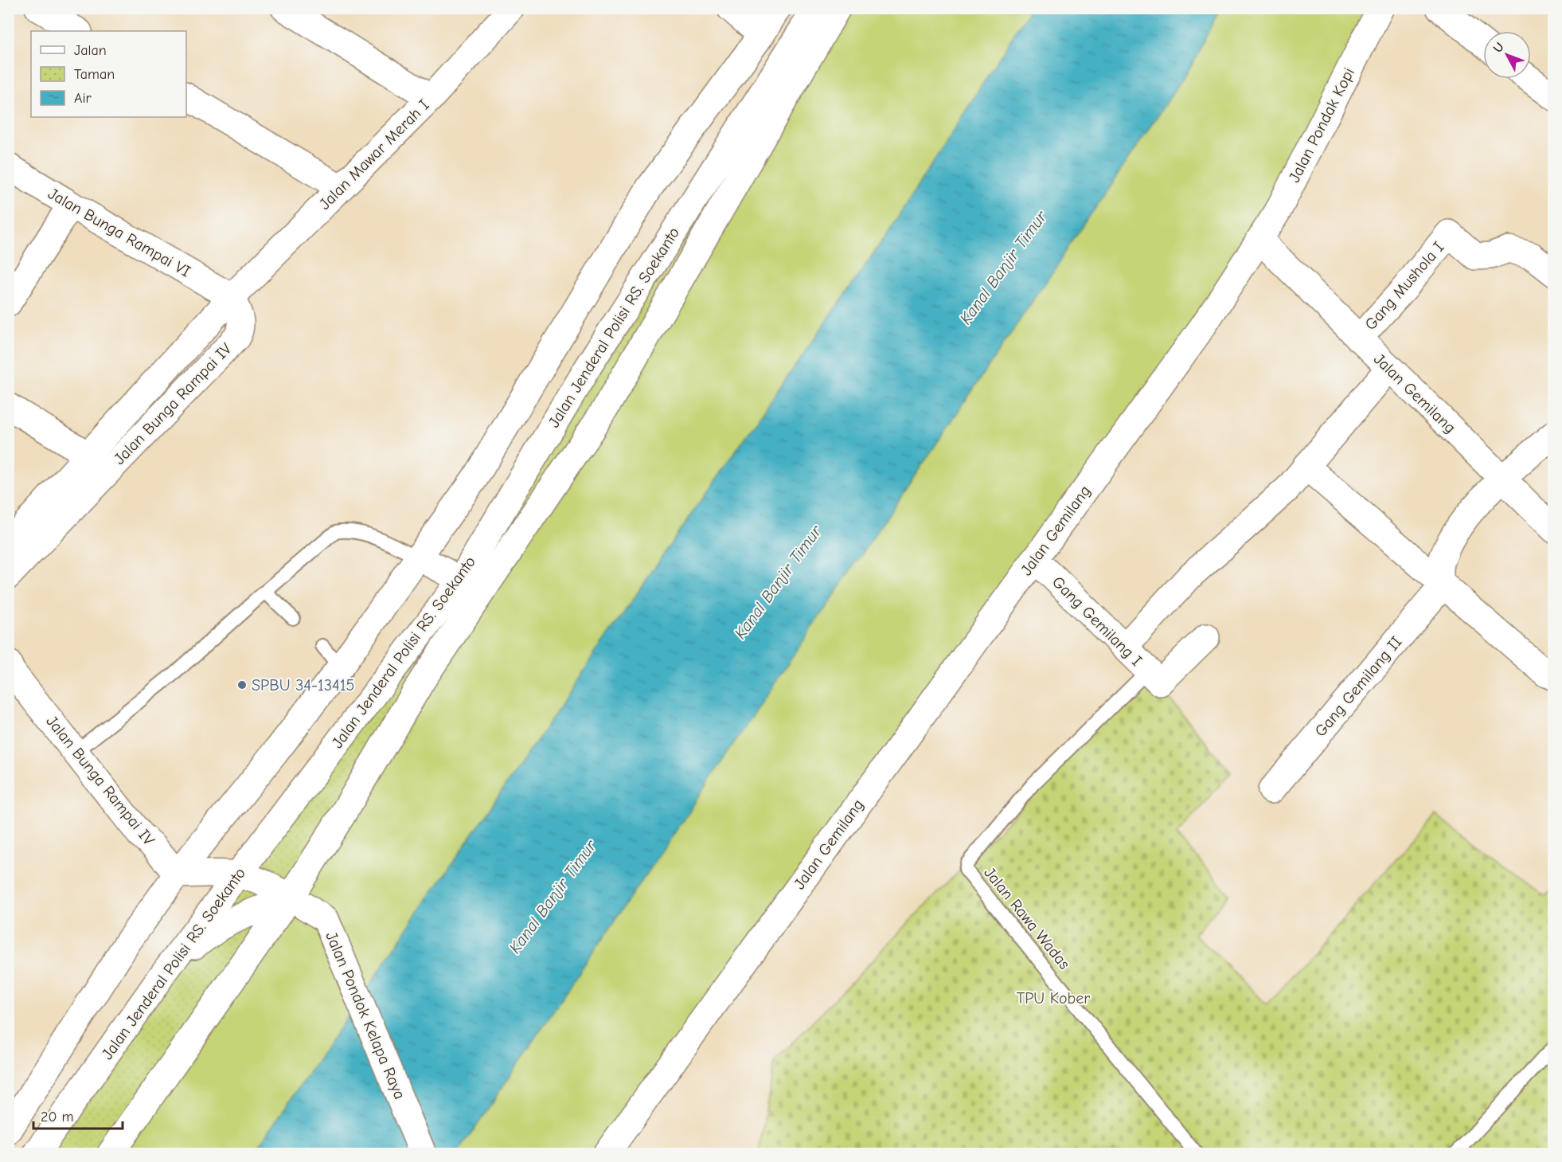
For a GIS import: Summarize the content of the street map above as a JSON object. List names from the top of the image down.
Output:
{
  "streets": {
    "street": [
      "Jalan Pondak Kopi",
      "Jalan Mawar Merah I",
      "Jalan Bunga Rampai VI",
      "Gang Mushola I",
      "Jalan Jenderal Polisi RS. Soekanto",
      "Jalan Gemilang",
      "Jalan Bunga Rampai IV",
      "Gang Gemilang I",
      "Gang Gemilang II",
      "Jalan Pondok Kelapa Raya"
    ],
    "lane": ["Jalan Rawa Wadas"]
  },
  "crossings": [
    ["Jalan Pondak Kopi", "Jalan Gemilang"],
    ["Jalan Mawar Merah I", "Jalan Bunga Rampai VI"],
    ["Jalan Mawar Merah I", "Jalan Bunga Rampai IV"],
    ["Jalan Bunga Rampai VI", "Jalan Bunga Rampai IV"],
    ["Gang Mushola I", "Jalan Gemilang"],
    ["Jalan Jenderal Polisi RS. Soekanto", "Jalan Pondok Kelapa Raya"],
    ["Jalan Gemilang", "Gang Gemilang I"],
    ["Jalan Gemilang", "Gang Gemilang II"],
    ["Jalan Bunga Rampai IV", "Jalan Pondok Kelapa Raya"],
    ["Gang Gemilang I", "Jalan Rawa Wadas"]
  ],
  "water": ["Kanal Banjir Timur"],
  "parks": ["TPU Kober"],
  "places": ["SPBU 34-13415"],
  "legend": ["Jalan", "Taman", "Air"],
  "scale_bar": "20 m",
  "north": "top left"
}
